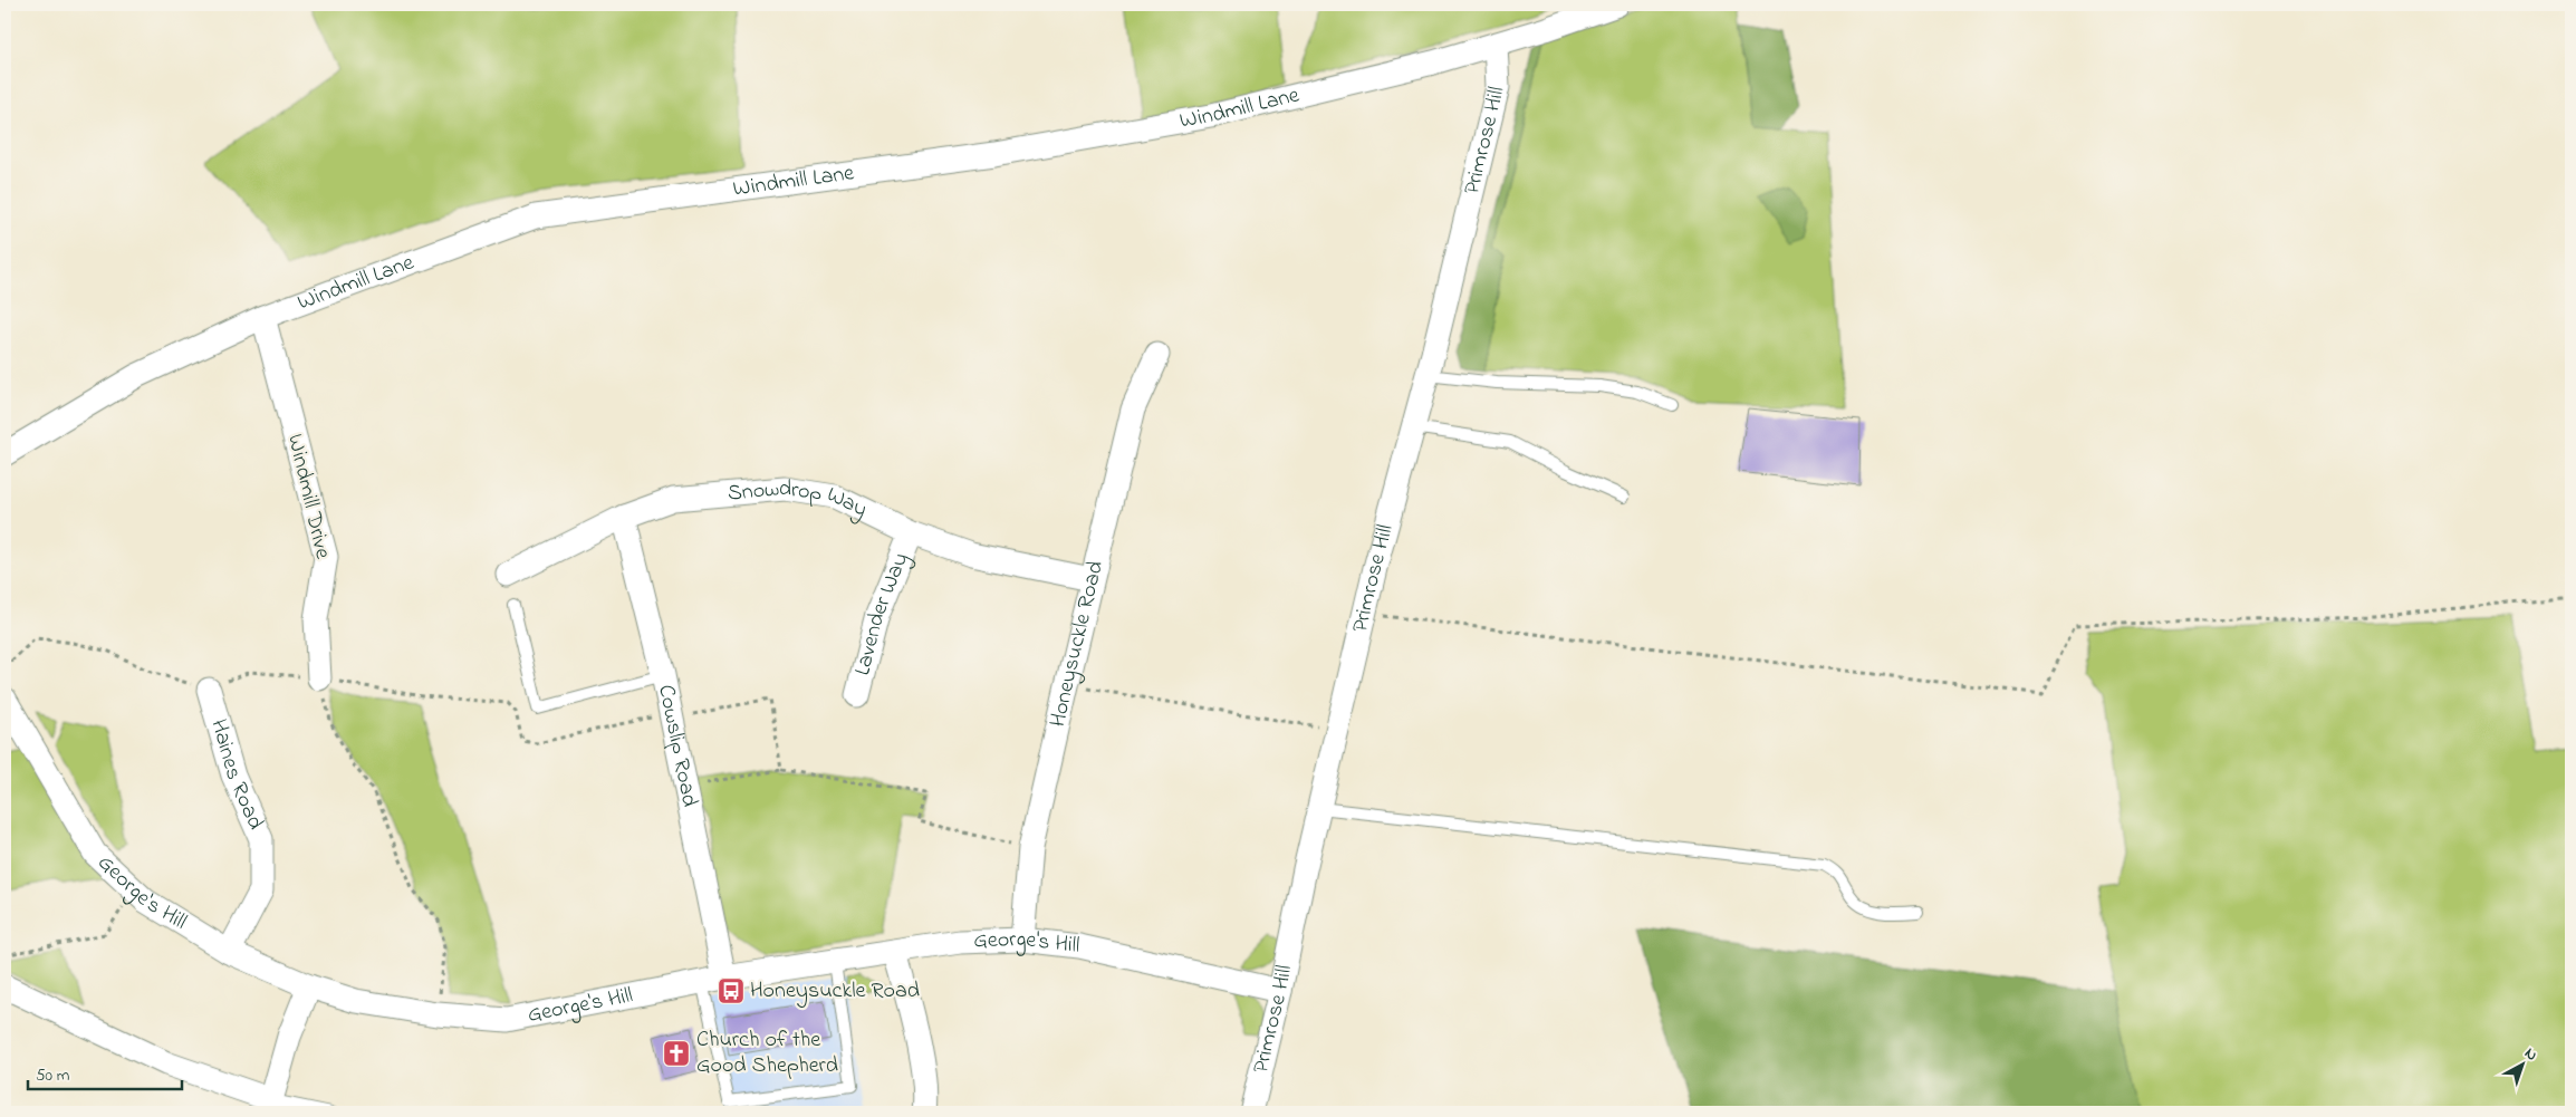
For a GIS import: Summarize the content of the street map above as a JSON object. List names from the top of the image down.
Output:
{
  "streets": {
    "street": [
      "Windmill Lane",
      "Primrose Hill",
      "Windmill Drive",
      "Snowdrop Way",
      "Lavender Way",
      "Honeysuckle Road",
      "Cowslip Road",
      "Haines Road",
      "George's Hill"
    ]
  },
  "crossings": [
    ["Windmill Lane", "Primrose Hill"],
    ["Windmill Lane", "Windmill Drive"],
    ["Primrose Hill", "George's Hill"],
    ["Snowdrop Way", "Lavender Way"],
    ["Snowdrop Way", "Honeysuckle Road"],
    ["Snowdrop Way", "Cowslip Road"],
    ["Honeysuckle Road", "George's Hill"],
    ["Cowslip Road", "George's Hill"],
    ["Haines Road", "George's Hill"]
  ],
  "places": {
    "bus stop": ["Honeysuckle Road"],
    "church": ["Church of the Good Shepherd"]
  },
  "scale_bar": "50 m",
  "north": "top right"
}
